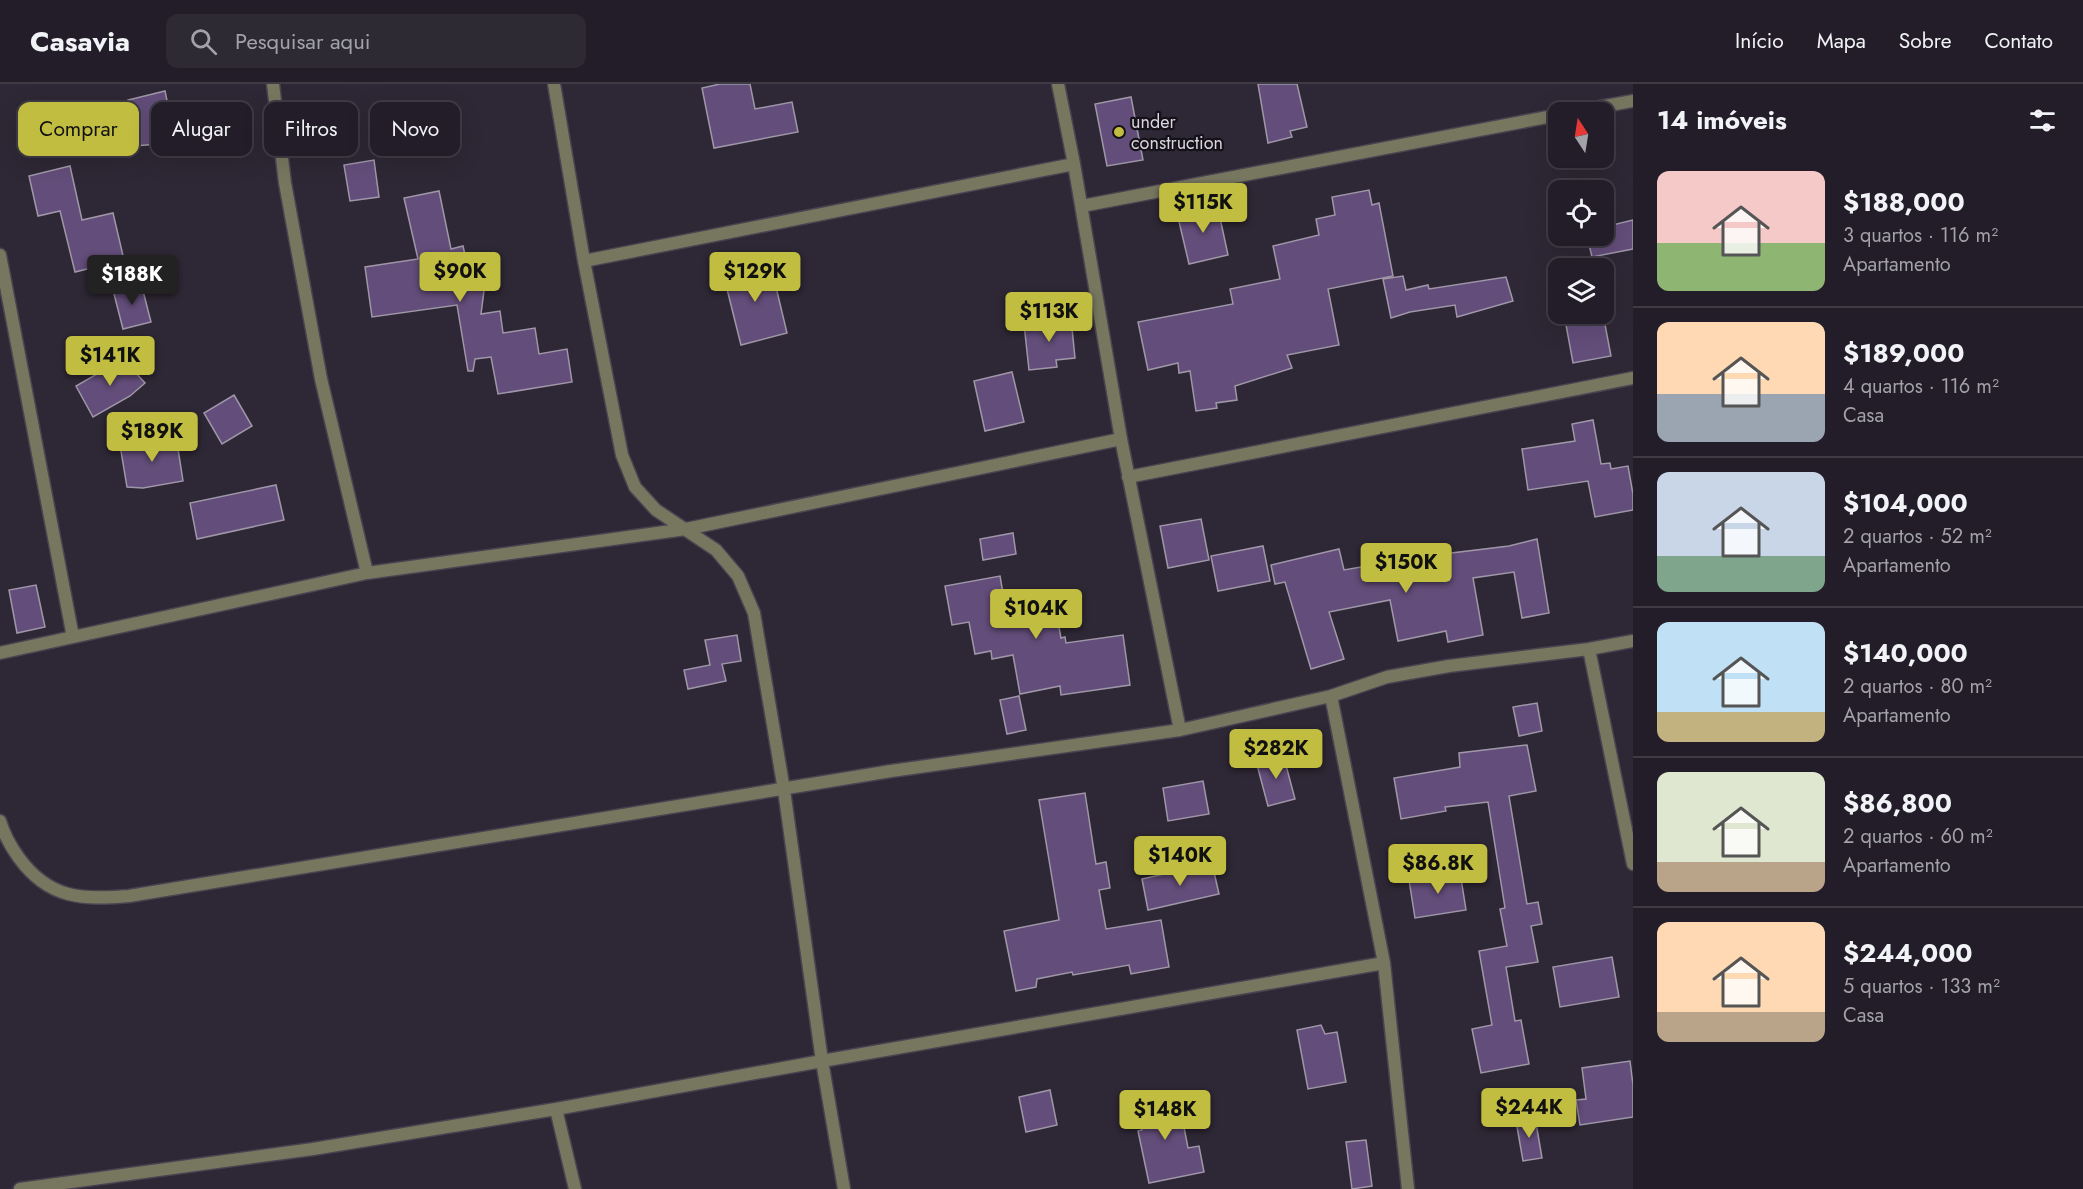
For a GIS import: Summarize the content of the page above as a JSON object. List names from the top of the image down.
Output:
{
  "places": ["under construction"],
  "north": "top",
  "page": {
    "header": "Casavia",
    "search": "Pesquisar aqui",
    "nav": [
      "Início",
      "Mapa",
      "Sobre",
      "Contato"
    ],
    "heading": "14 imóveis",
    "chip": [
      "Comprar",
      "Alugar",
      "Filtros",
      "Novo"
    ],
    "list": [
      {
        "name": "$188,000",
        "note": "3 quartos · 116 m² · Apartamento"
      },
      {
        "name": "$189,000",
        "note": "4 quartos · 116 m² · Casa"
      },
      {
        "name": "$104,000",
        "note": "2 quartos · 52 m² · Apartamento"
      },
      {
        "name": "$140,000",
        "note": "2 quartos · 80 m² · Apartamento"
      },
      {
        "name": "$86,800",
        "note": "2 quartos · 60 m² · Apartamento"
      },
      {
        "name": "$244,000",
        "note": "5 quartos · 133 m² · Casa"
      }
    ],
    "price": [
      "$115K",
      "$90K",
      "$129K",
      "$188K",
      "$113K",
      "$141K",
      "$189K",
      "$150K",
      "$104K",
      "$282K",
      "$140K",
      "$86.8K",
      "$244K",
      "$148K"
    ]
  }
}
